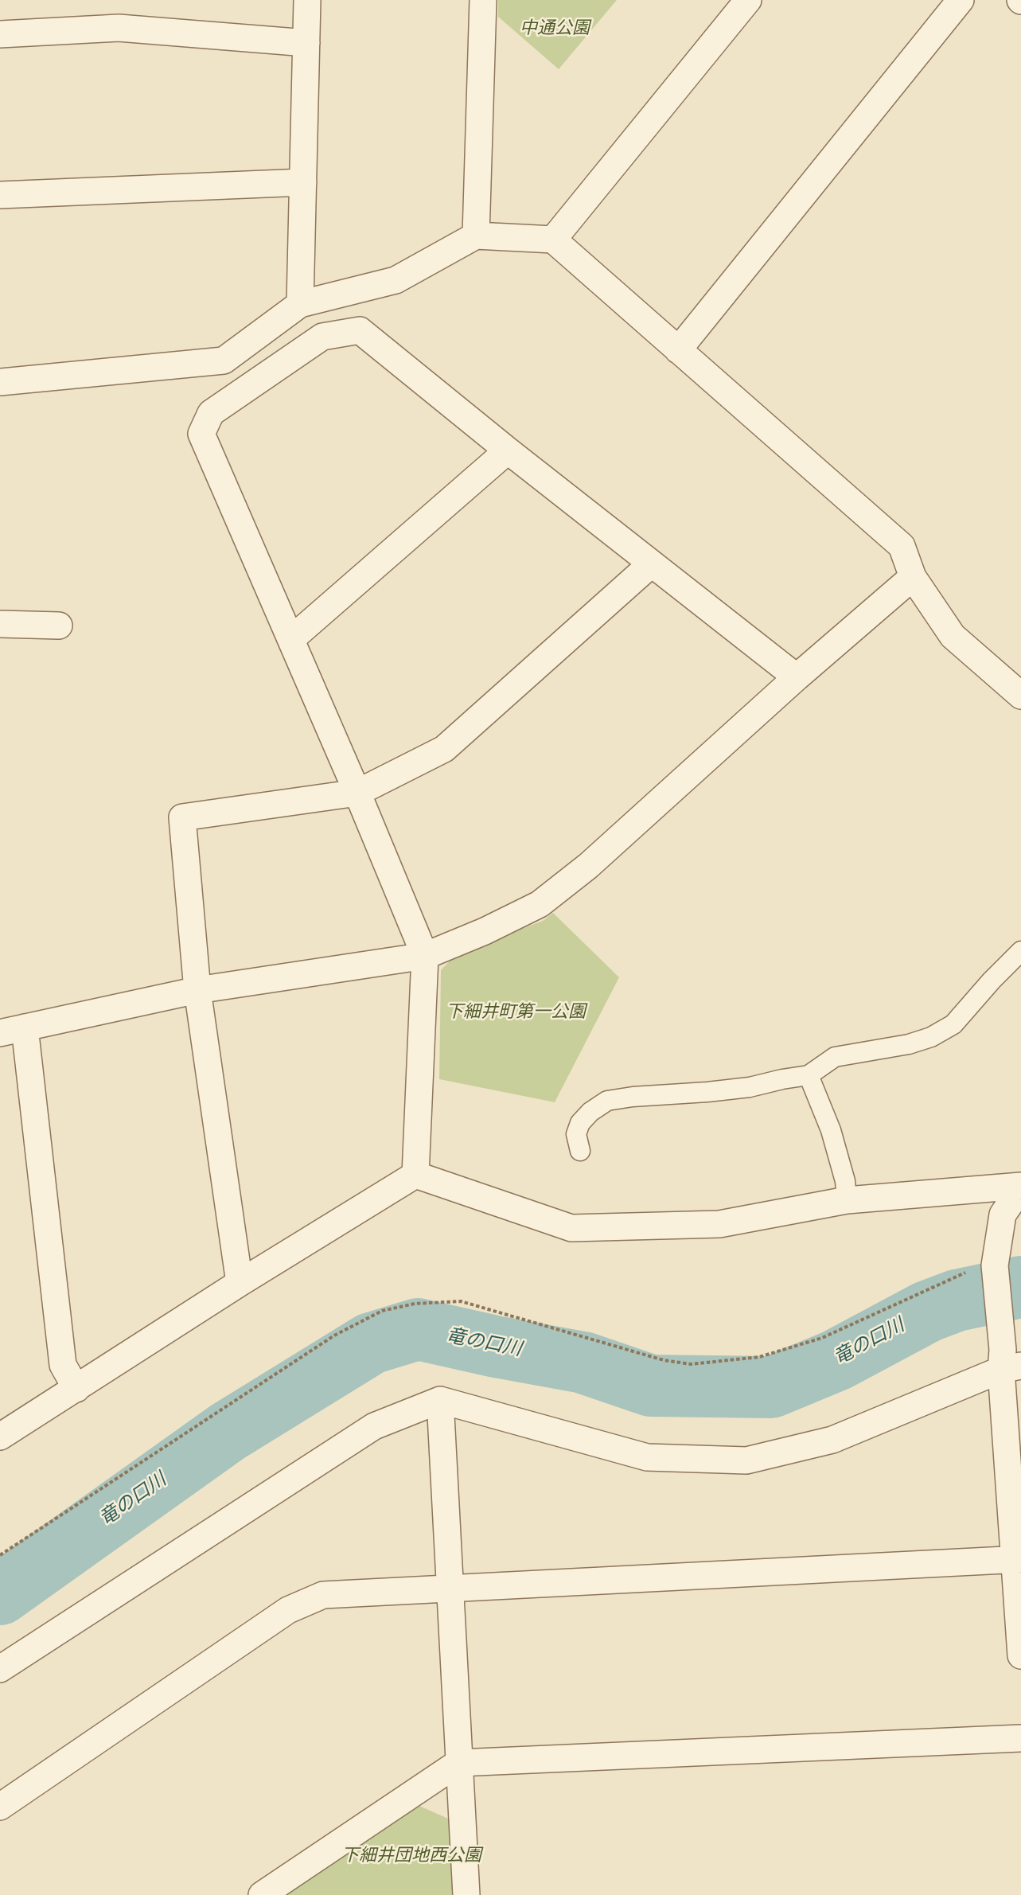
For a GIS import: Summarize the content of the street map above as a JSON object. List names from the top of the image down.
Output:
{
  "water": ["竜の口川"],
  "parks": ["中通公園", "下細井町第一公園", "下細井団地西公園"]
}
